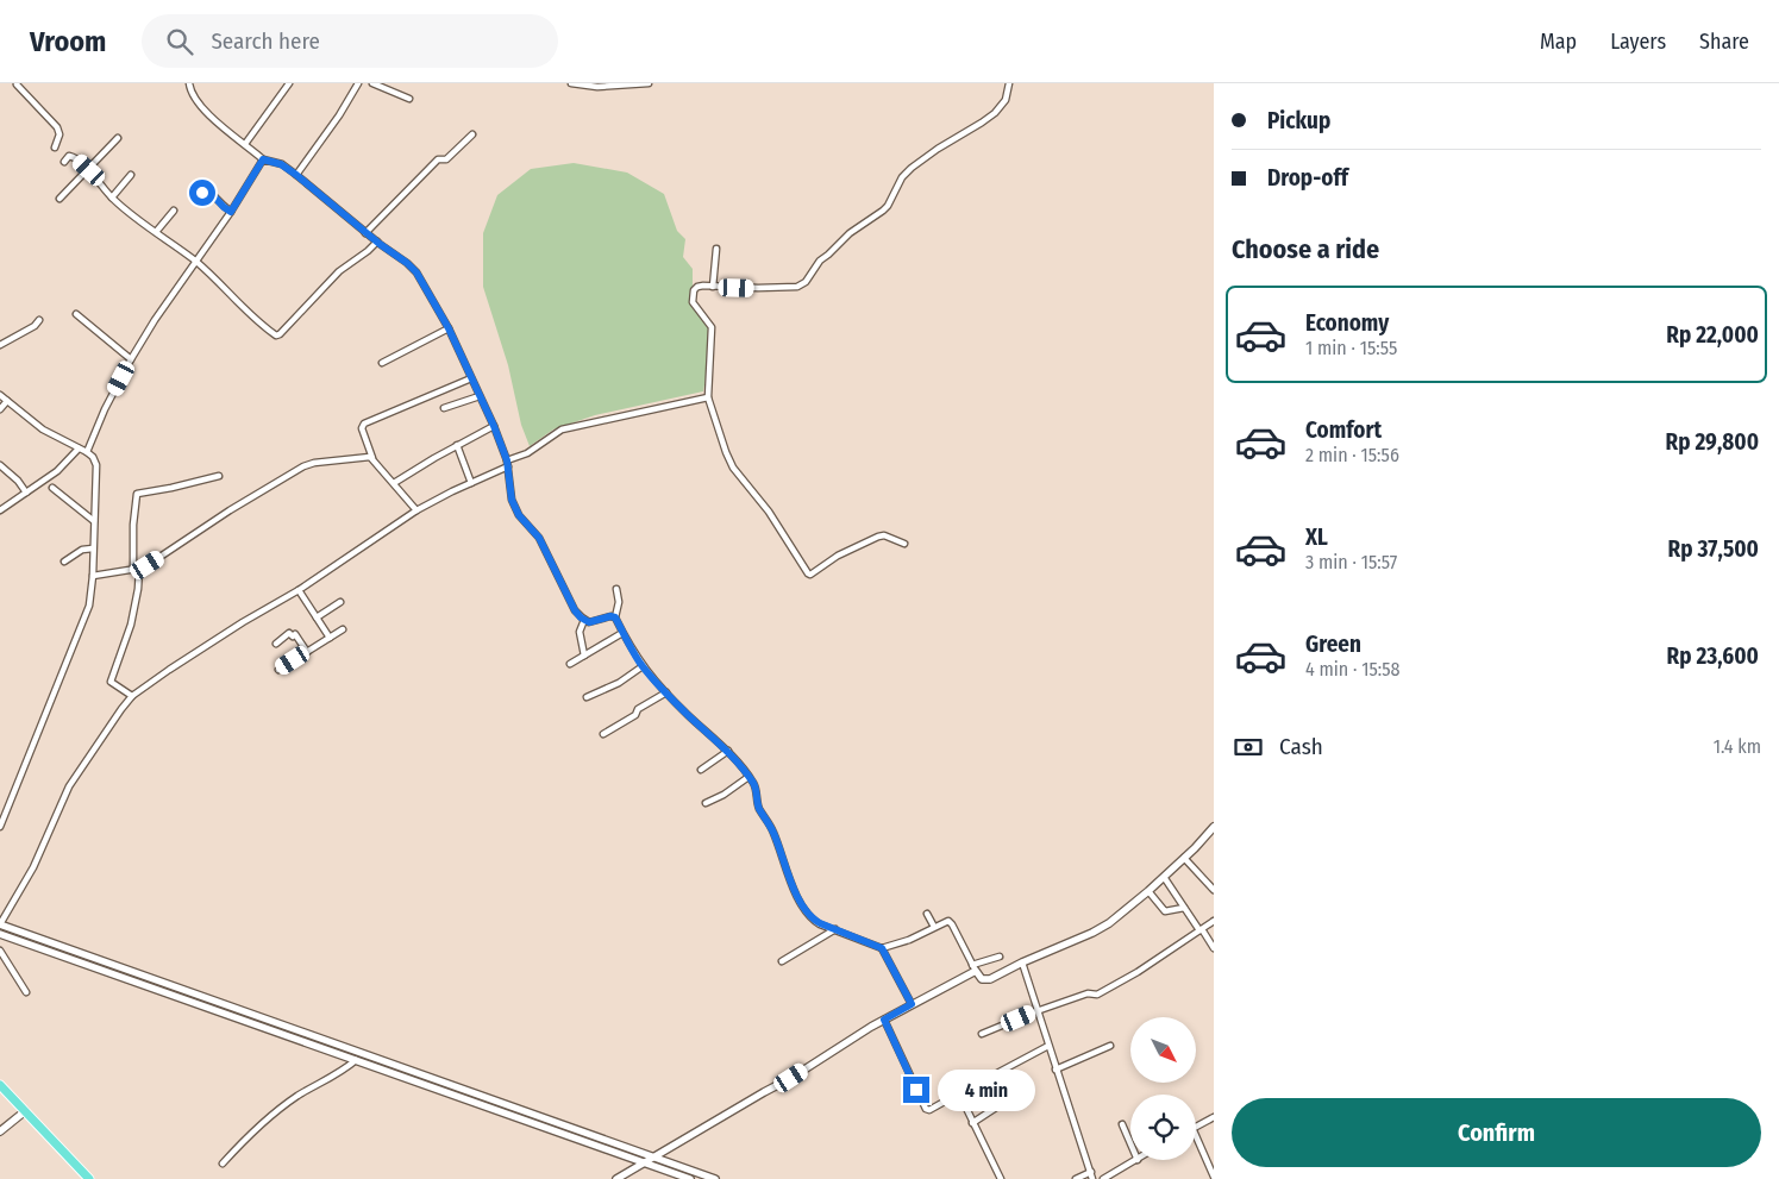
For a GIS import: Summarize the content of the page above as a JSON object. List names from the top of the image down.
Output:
{
  "north": "bottom right",
  "page": {
    "header": "Vroom",
    "search": "Search here",
    "nav": ["Map", "Layers", "Share"],
    "banner": ["Pickup", "Drop-off"],
    "heading": "Choose a ride",
    "list": [
      {
        "name": "Economy",
        "note": "1 min · 15:55",
        "value": "Rp 22,000"
      },
      {
        "name": "Comfort",
        "note": "2 min · 15:56",
        "value": "Rp 29,800"
      },
      {
        "name": "XL",
        "note": "3 min · 15:57",
        "value": "Rp 37,500"
      },
      {
        "name": "Green",
        "note": "4 min · 15:58",
        "value": "Rp 23,600"
      }
    ],
    "pay": ["Cash", "1.4 km"],
    "bubble": "4 min",
    "buttons": "Confirm"
  }
}
